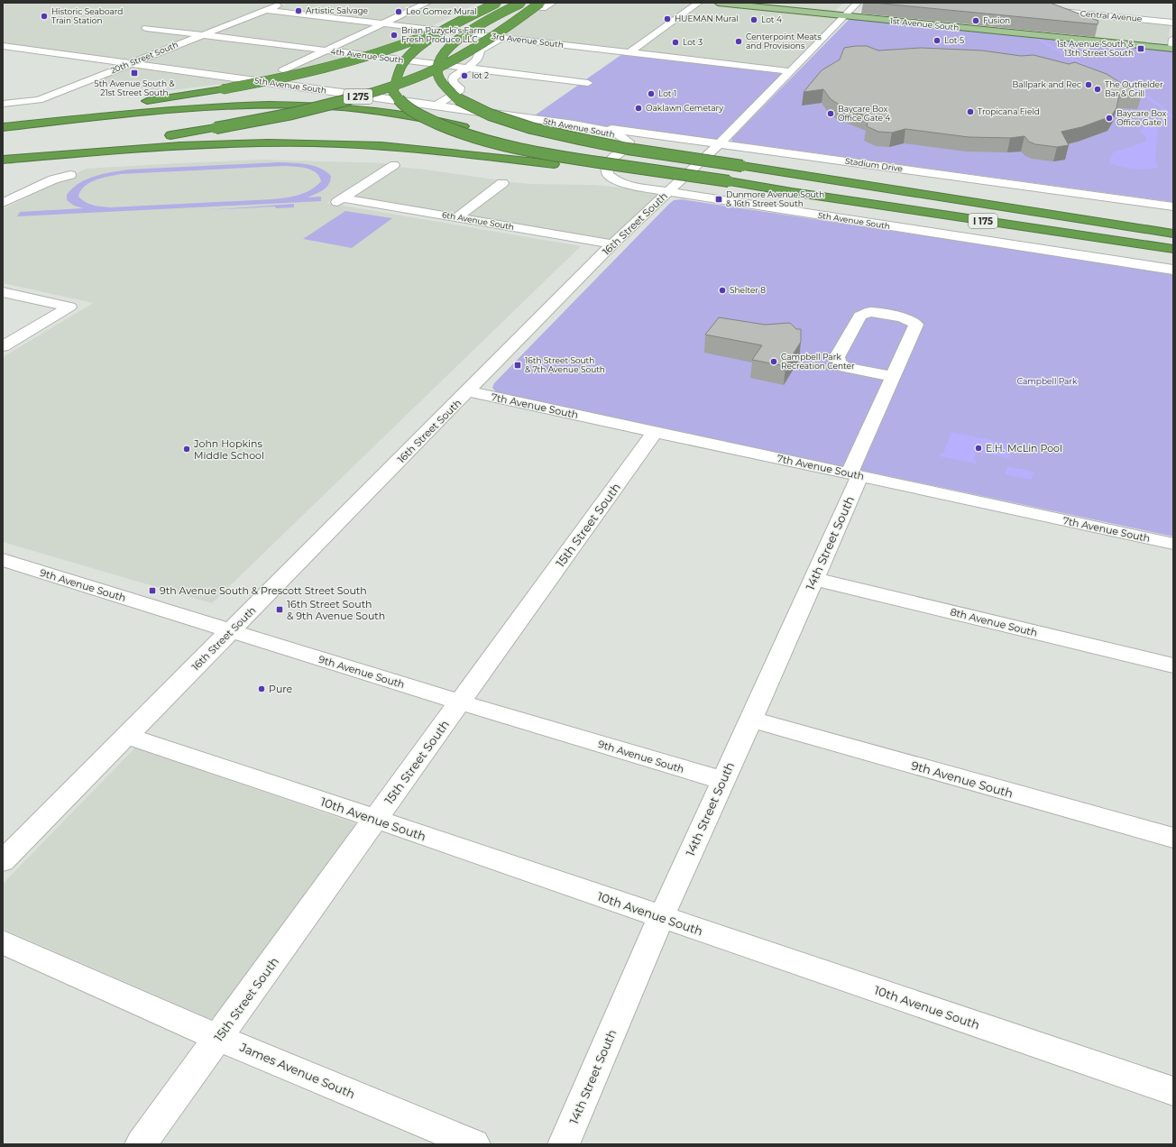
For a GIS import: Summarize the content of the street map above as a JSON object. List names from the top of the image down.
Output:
{
  "streets": {
    "highway": ["I 275", "I 175"],
    "main road": ["1st Avenue South"],
    "street": [
      "Central Avenue",
      "3rd Avenue South",
      "4th Avenue South",
      "20th Street South",
      "5th Avenue South",
      "Stadium Drive",
      "6th Avenue South",
      "16th Street South",
      "7th Avenue South",
      "15th Street South",
      "14th Street South",
      "9th Avenue South",
      "8th Avenue South",
      "10th Avenue South",
      "James Avenue South"
    ]
  },
  "crossings": [
    ["1st Avenue South", "16th Street South"],
    ["3rd Avenue South", "20th Street South"],
    ["3rd Avenue South", "16th Street South"],
    ["4th Avenue South", "20th Street South"],
    ["20th Street South", "5th Avenue South"],
    ["5th Avenue South", "Stadium Drive"],
    ["5th Avenue South", "16th Street South"],
    ["Stadium Drive", "16th Street South"],
    ["6th Avenue South", "16th Street South"],
    ["16th Street South", "7th Avenue South"],
    ["16th Street South", "9th Avenue South"],
    ["16th Street South", "10th Avenue South"],
    ["7th Avenue South", "15th Street South"],
    ["7th Avenue South", "14th Street South"],
    ["15th Street South", "9th Avenue South"],
    ["15th Street South", "10th Avenue South"],
    ["15th Street South", "James Avenue South"],
    ["14th Street South", "9th Avenue South"],
    ["14th Street South", "8th Avenue South"],
    ["14th Street South", "10th Avenue South"]
  ],
  "parks": ["Campbell Park"],
  "places": {
    "other": [
      "Artistic Salvage",
      "Leo Gomez Mural",
      "Historic Seaboard Train Station",
      "HUEMAN Mural",
      "Lot 4",
      "Fusion",
      "Brian Puzycki's Farm Fresh Produce LLC",
      "Lot 5",
      "Centerpoint Meats and Provisions",
      "Lot 3",
      "lot 2",
      "Ballpark and Rec",
      "The Outfielder Bar & Grill",
      "Lot 1",
      "Oaklawn Cemetary",
      "Tropicana Field",
      "Baycare Box Office Gate 4",
      "Baycare Box Office Gate 1",
      "Shelter 8",
      "Campbell Park Recreation Center",
      "E.H. McLin Pool",
      "John Hopkins Middle School",
      "Pure"
    ],
    "transit": [
      "1st Avenue South & 13th Street South",
      "5th Avenue South & 21st Street South",
      "Dunmore Avenue South & 16th Street South",
      "16th Street South & 7th Avenue South",
      "9th Avenue South & Prescott Street South",
      "16th Street South & 9th Avenue South"
    ]
  }
}
